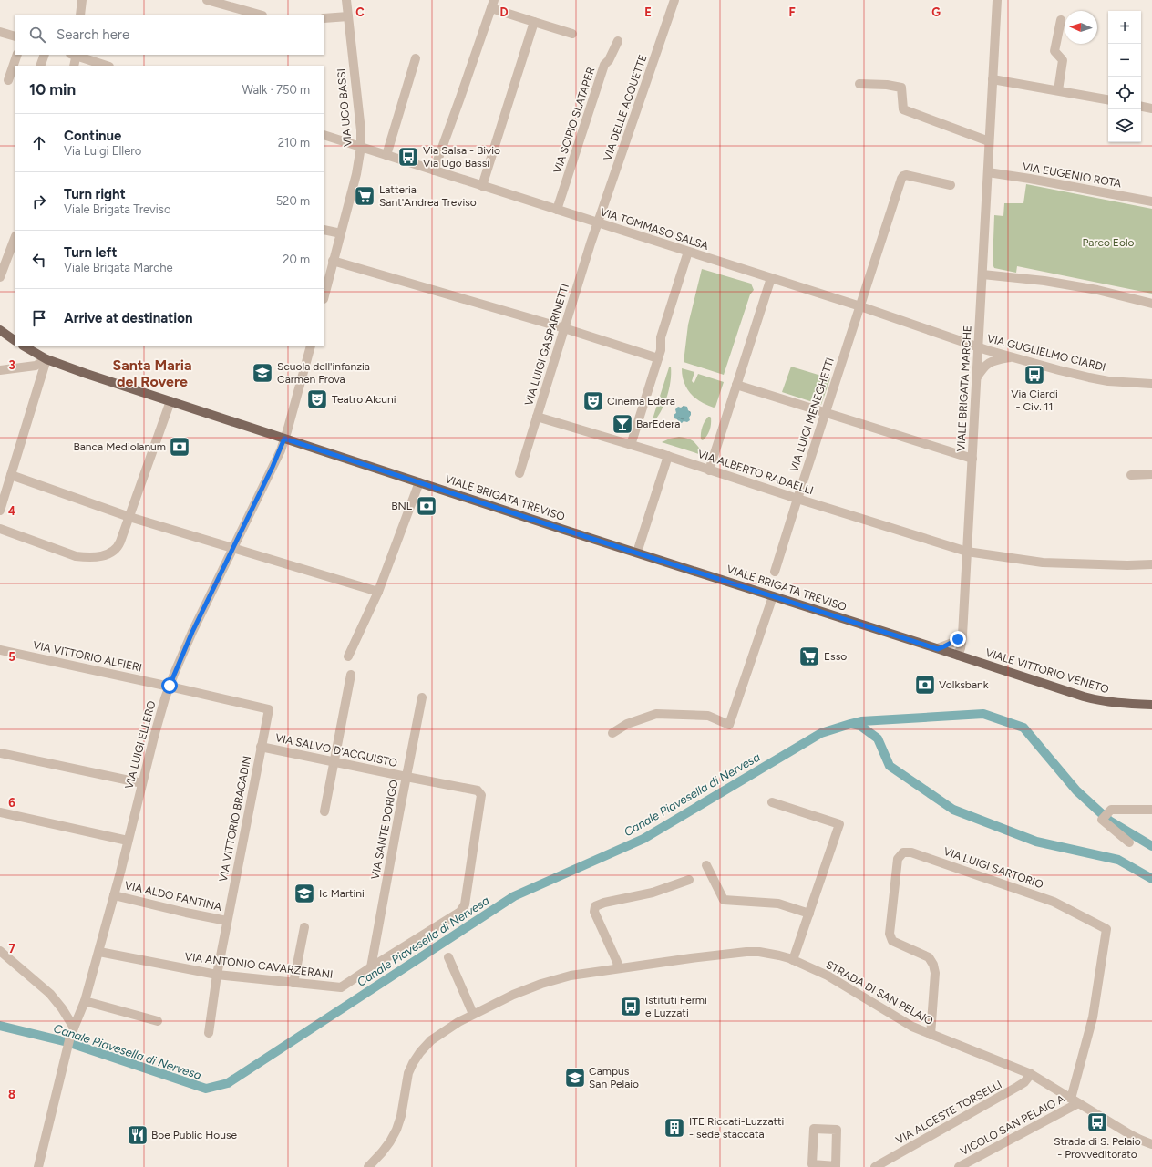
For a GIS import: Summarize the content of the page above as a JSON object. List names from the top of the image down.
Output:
{
  "streets": {
    "main road": ["VIALE BRIGATA TREVISO", "VIALE VITTORIO VENETO"],
    "street": [
      "VIA UGO BASSI",
      "VIA DELLE ACQUETTE",
      "VIA SCIPIO SLATAPER",
      "VIA EUGENIO ROTA",
      "VIA TOMMASO SALSA",
      "VIA LUIGI GASPARINETTI",
      "VIA GUGLIELMO CIARDI",
      "VIALE BRIGATA MARCHE",
      "VIA LUIGI MENEGHETTI",
      "VIA ALBERTO RADAELLI",
      "VIA VITTORIO ALFIERI",
      "VIA LUIGI ELLERO",
      "VIA SALVO D'ACQUISTO",
      "VIA VITTORIO BRAGADIN",
      "VIA SANTE DORIGO",
      "VIA LUIGI SARTORIO",
      "VIA ALDO FANTINA",
      "VIA ANTONIO CAVARZERANI",
      "STRADA DI SAN PELAIO",
      "VIA ALCESTE TORSELLI",
      "VICOLO SAN PELAIO A"
    ]
  },
  "crossings": [
    ["VIA UGO BASSI", "VIA TOMMASO SALSA"],
    ["VIA DELLE ACQUETTE", "VIA TOMMASO SALSA"],
    ["VIA DELLE ACQUETTE", "VIA LUIGI GASPARINETTI"],
    ["VIA SCIPIO SLATAPER", "VIA TOMMASO SALSA"],
    ["VIA EUGENIO ROTA", "VIALE BRIGATA MARCHE"],
    ["VIA TOMMASO SALSA", "VIA LUIGI GASPARINETTI"],
    ["VIA TOMMASO SALSA", "VIA GUGLIELMO CIARDI"],
    ["VIA TOMMASO SALSA", "VIALE BRIGATA MARCHE"],
    ["VIA TOMMASO SALSA", "VIA LUIGI MENEGHETTI"],
    ["VIA LUIGI GASPARINETTI", "VIA ALBERTO RADAELLI"],
    ["VIA GUGLIELMO CIARDI", "VIALE BRIGATA MARCHE"],
    ["VIALE BRIGATA MARCHE", "VIA ALBERTO RADAELLI"],
    ["VIALE BRIGATA MARCHE", "VIALE BRIGATA TREVISO"],
    ["VIALE BRIGATA MARCHE", "VIALE VITTORIO VENETO"],
    ["VIA LUIGI MENEGHETTI", "VIA ALBERTO RADAELLI"],
    ["VIALE BRIGATA TREVISO", "VIALE VITTORIO VENETO"],
    ["VIALE BRIGATA TREVISO", "VIA LUIGI ELLERO"],
    ["VIA VITTORIO ALFIERI", "VIA LUIGI ELLERO"],
    ["VIA VITTORIO ALFIERI", "VIA VITTORIO BRAGADIN"],
    ["VIA LUIGI ELLERO", "VIA VITTORIO BRAGADIN"],
    ["VIA LUIGI ELLERO", "VIA ALDO FANTINA"],
    ["VIA LUIGI ELLERO", "VIA ANTONIO CAVARZERANI"],
    ["VIA SALVO D'ACQUISTO", "VIA VITTORIO BRAGADIN"],
    ["VIA SALVO D'ACQUISTO", "VIA SANTE DORIGO"],
    ["VIA SALVO D'ACQUISTO", "VIA ANTONIO CAVARZERANI"],
    ["VIA VITTORIO BRAGADIN", "VIA ALDO FANTINA"],
    ["VIA VITTORIO BRAGADIN", "VIA ANTONIO CAVARZERANI"],
    ["VIA SANTE DORIGO", "VIA ANTONIO CAVARZERANI"],
    ["VIA LUIGI SARTORIO", "STRADA DI SAN PELAIO"],
    ["VIA LUIGI SARTORIO", "VICOLO SAN PELAIO A"],
    ["STRADA DI SAN PELAIO", "VIA ALCESTE TORSELLI"],
    ["STRADA DI SAN PELAIO", "VICOLO SAN PELAIO A"]
  ],
  "districts": ["Santa Maria del Rovere"],
  "water": ["Canale Piavesella di Nervesa"],
  "parks": ["Parco Eolo"],
  "places": {
    "bus stop": [
      "Via Salsa - Bivio Via Ugo Bassi",
      "Via Ciardi - Civ. 11",
      "Istituti Fermi e Luzzati",
      "Strada di S. Pelaio - Provveditorato"
    ],
    "supermarket": ["Latteria Sant'Andrea Treviso", "Esso"],
    "school or university": ["Scuola dell'infanzia Carmen Frova", "Ic Martini", "Campus San Pelaio"],
    "theatre": ["Teatro Alcuni", "Cinema Edera"],
    "bar": ["BarEdera"],
    "bank": ["Banca Mediolanum", "BNL", "Volksbank"],
    "building": ["ITE Riccati-Luzzatti - sede staccata"],
    "restaurant": ["Boe Public House"]
  },
  "north": "left",
  "page": {
    "map_buttons": ["+", "−"],
    "search": "Search here",
    "heading": ["10 min", "Walk · 750 m"],
    "list": [
      ["Continue", "Via Luigi Ellero", "210 m"],
      ["Turn right", "Viale Brigata Treviso", "520 m"],
      ["Turn left", "Viale Brigata Marche", "20 m"],
      "Arrive at destination"
    ]
  },
  "grid": {
    "columns": [
      "C",
      "D",
      "E",
      "F",
      "G"
    ],
    "rows": [
      "3",
      "4",
      "5",
      "6",
      "7",
      "8"
    ]
  }
}
